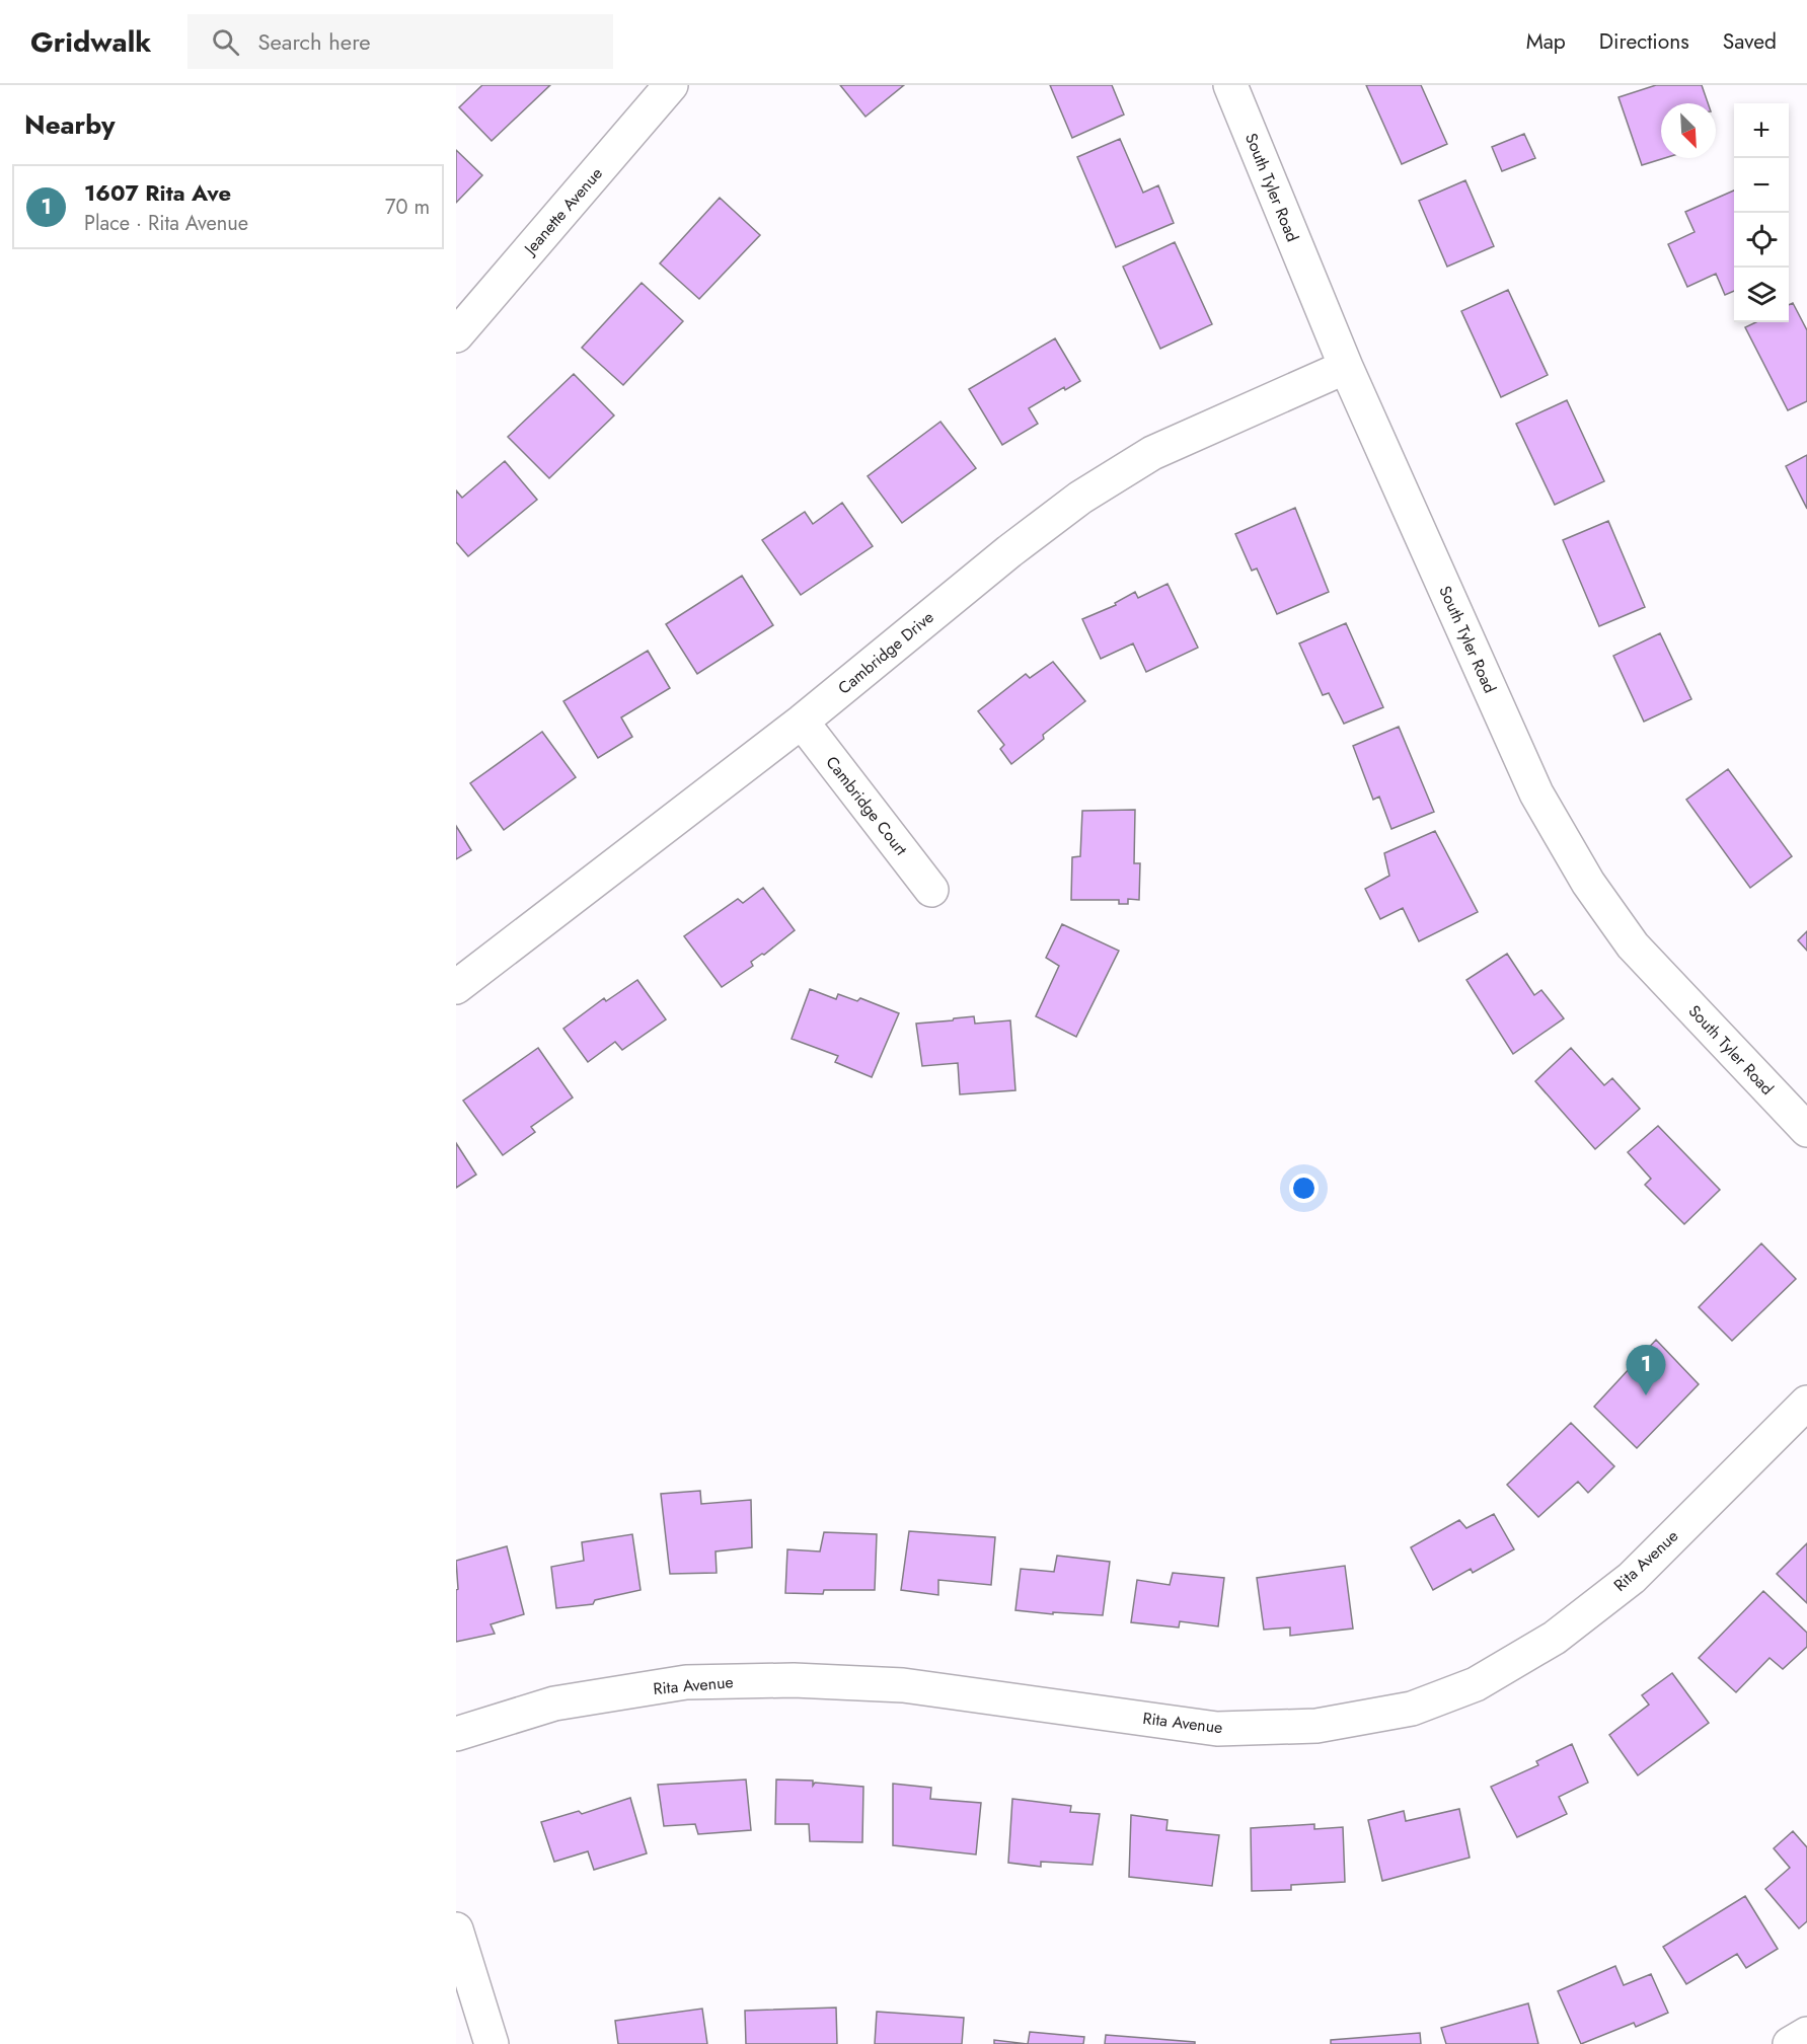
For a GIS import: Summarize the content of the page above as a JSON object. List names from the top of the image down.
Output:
{
  "streets": {
    "street": [
      "South Tyler Road",
      "Jeanette Avenue",
      "Cambridge Drive",
      "Cambridge Court",
      "Rita Avenue"
    ]
  },
  "crossings": [
    ["South Tyler Road", "Cambridge Drive"],
    ["Cambridge Drive", "Cambridge Court"]
  ],
  "north": "bottom right",
  "page": {
    "header": "Gridwalk",
    "search": "Search here",
    "nav": ["Map", "Directions", "Saved"],
    "heading": "Nearby",
    "map_buttons": ["+", "−"],
    "list": [
      {
        "mark": "1",
        "name": "1607 Rita Ave",
        "note": "Place · Rita Avenue",
        "value": "70 m"
      }
    ],
    "pins": "1"
  }
}
